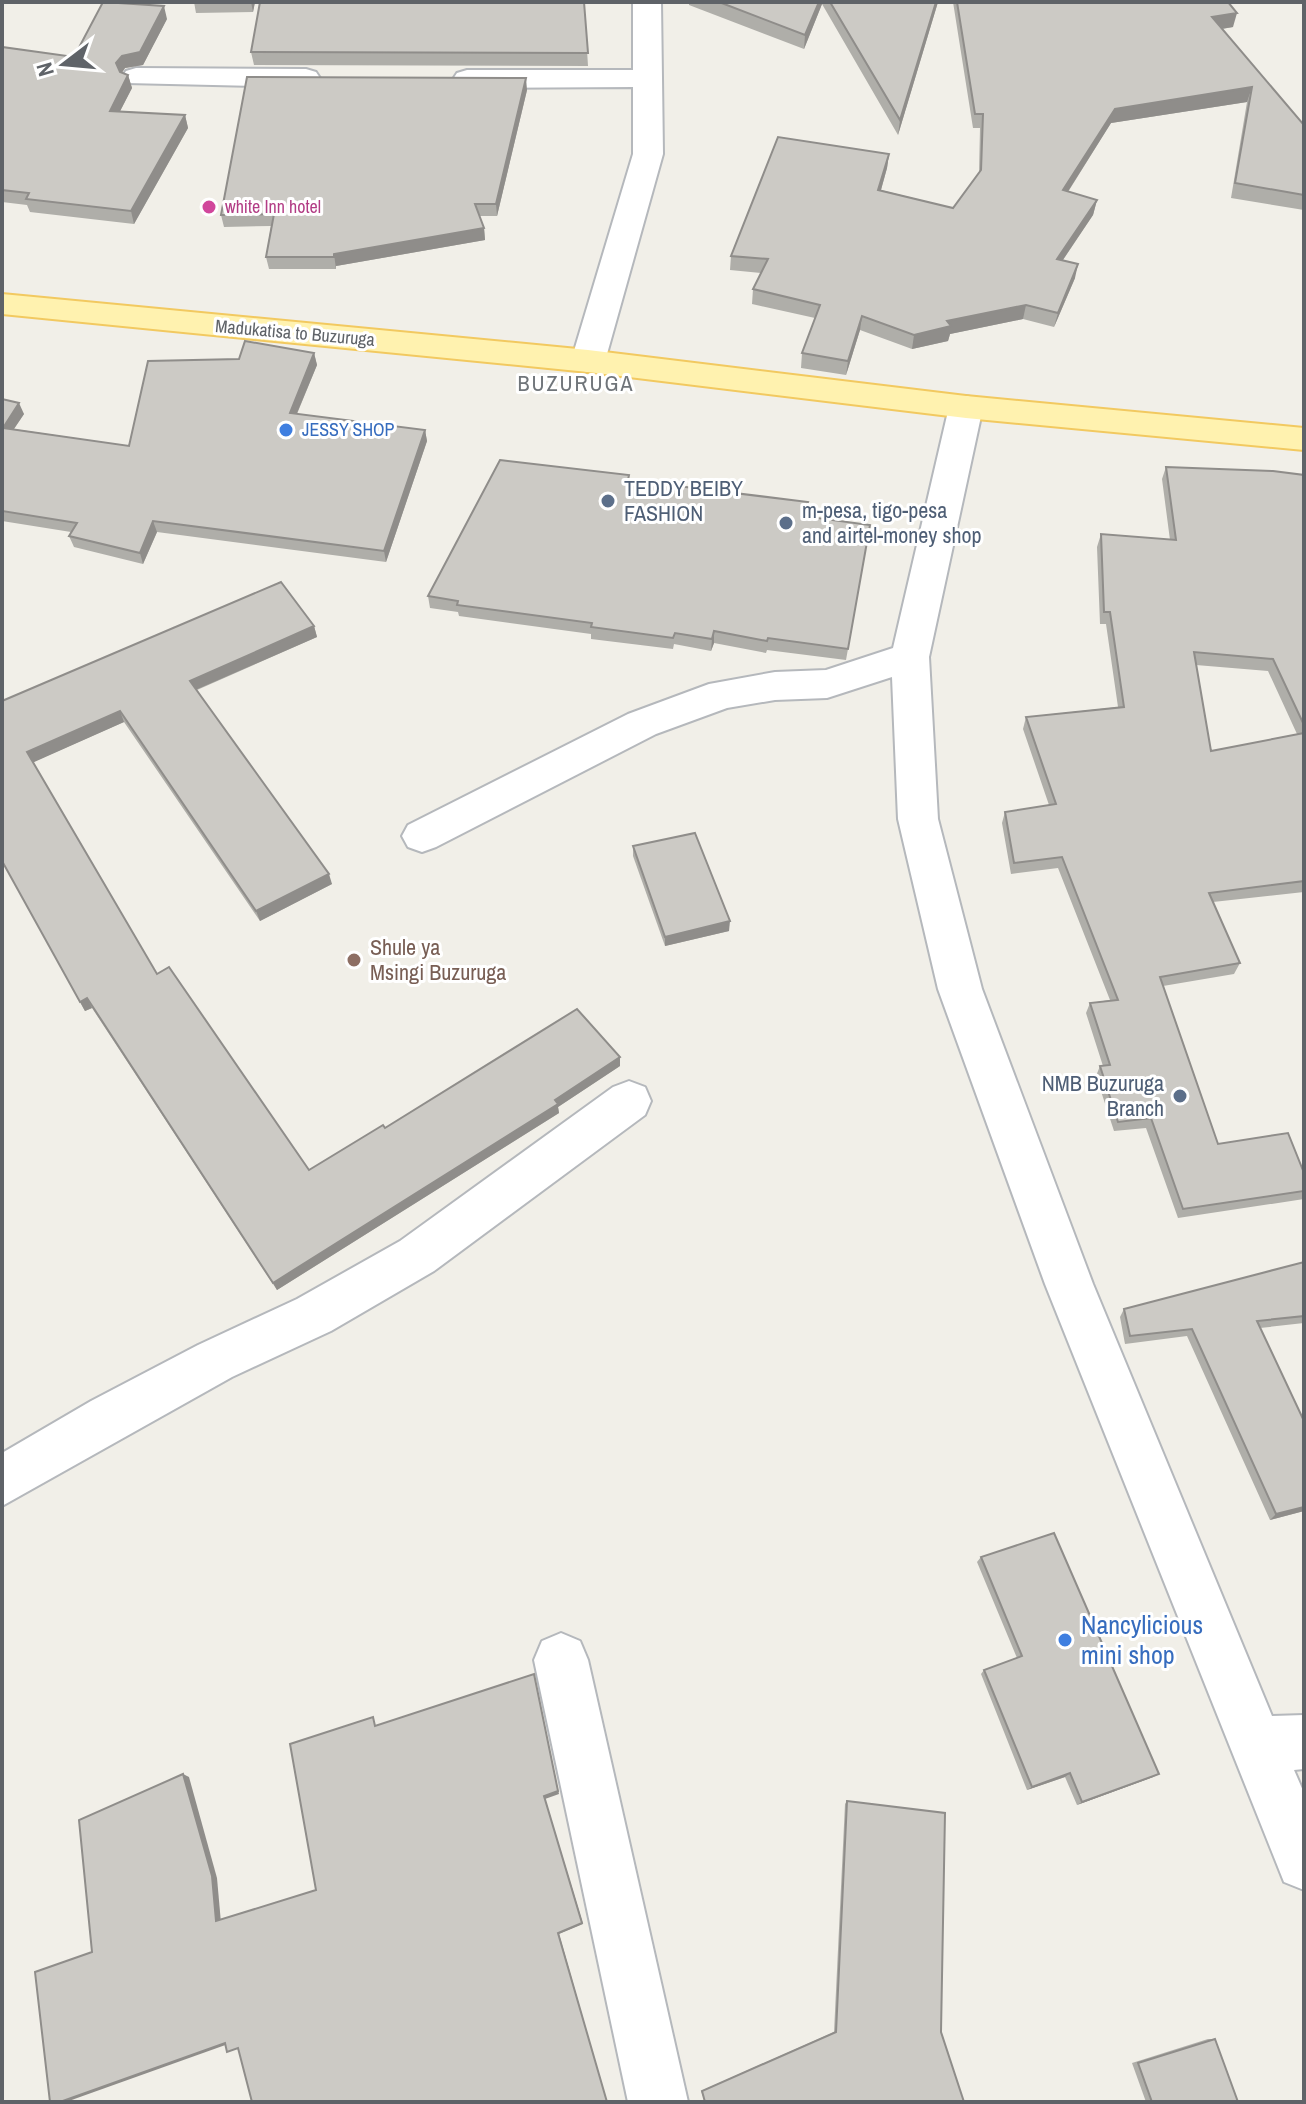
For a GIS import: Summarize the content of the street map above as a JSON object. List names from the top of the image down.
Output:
{
  "streets": {
    "main road": ["Madukatisa to Buzuruga"]
  },
  "districts": ["BUZURUGA"],
  "places": [
    "white Inn hotel",
    "JESSY SHOP",
    "TEDDY BEIBY FASHION",
    "m-pesa, tigo-pesa and airtel-money shop",
    "Shule ya Msingi Buzuruga",
    "NMB Buzuruga Branch",
    "Nancylicious mini shop"
  ],
  "north": "left"
}
